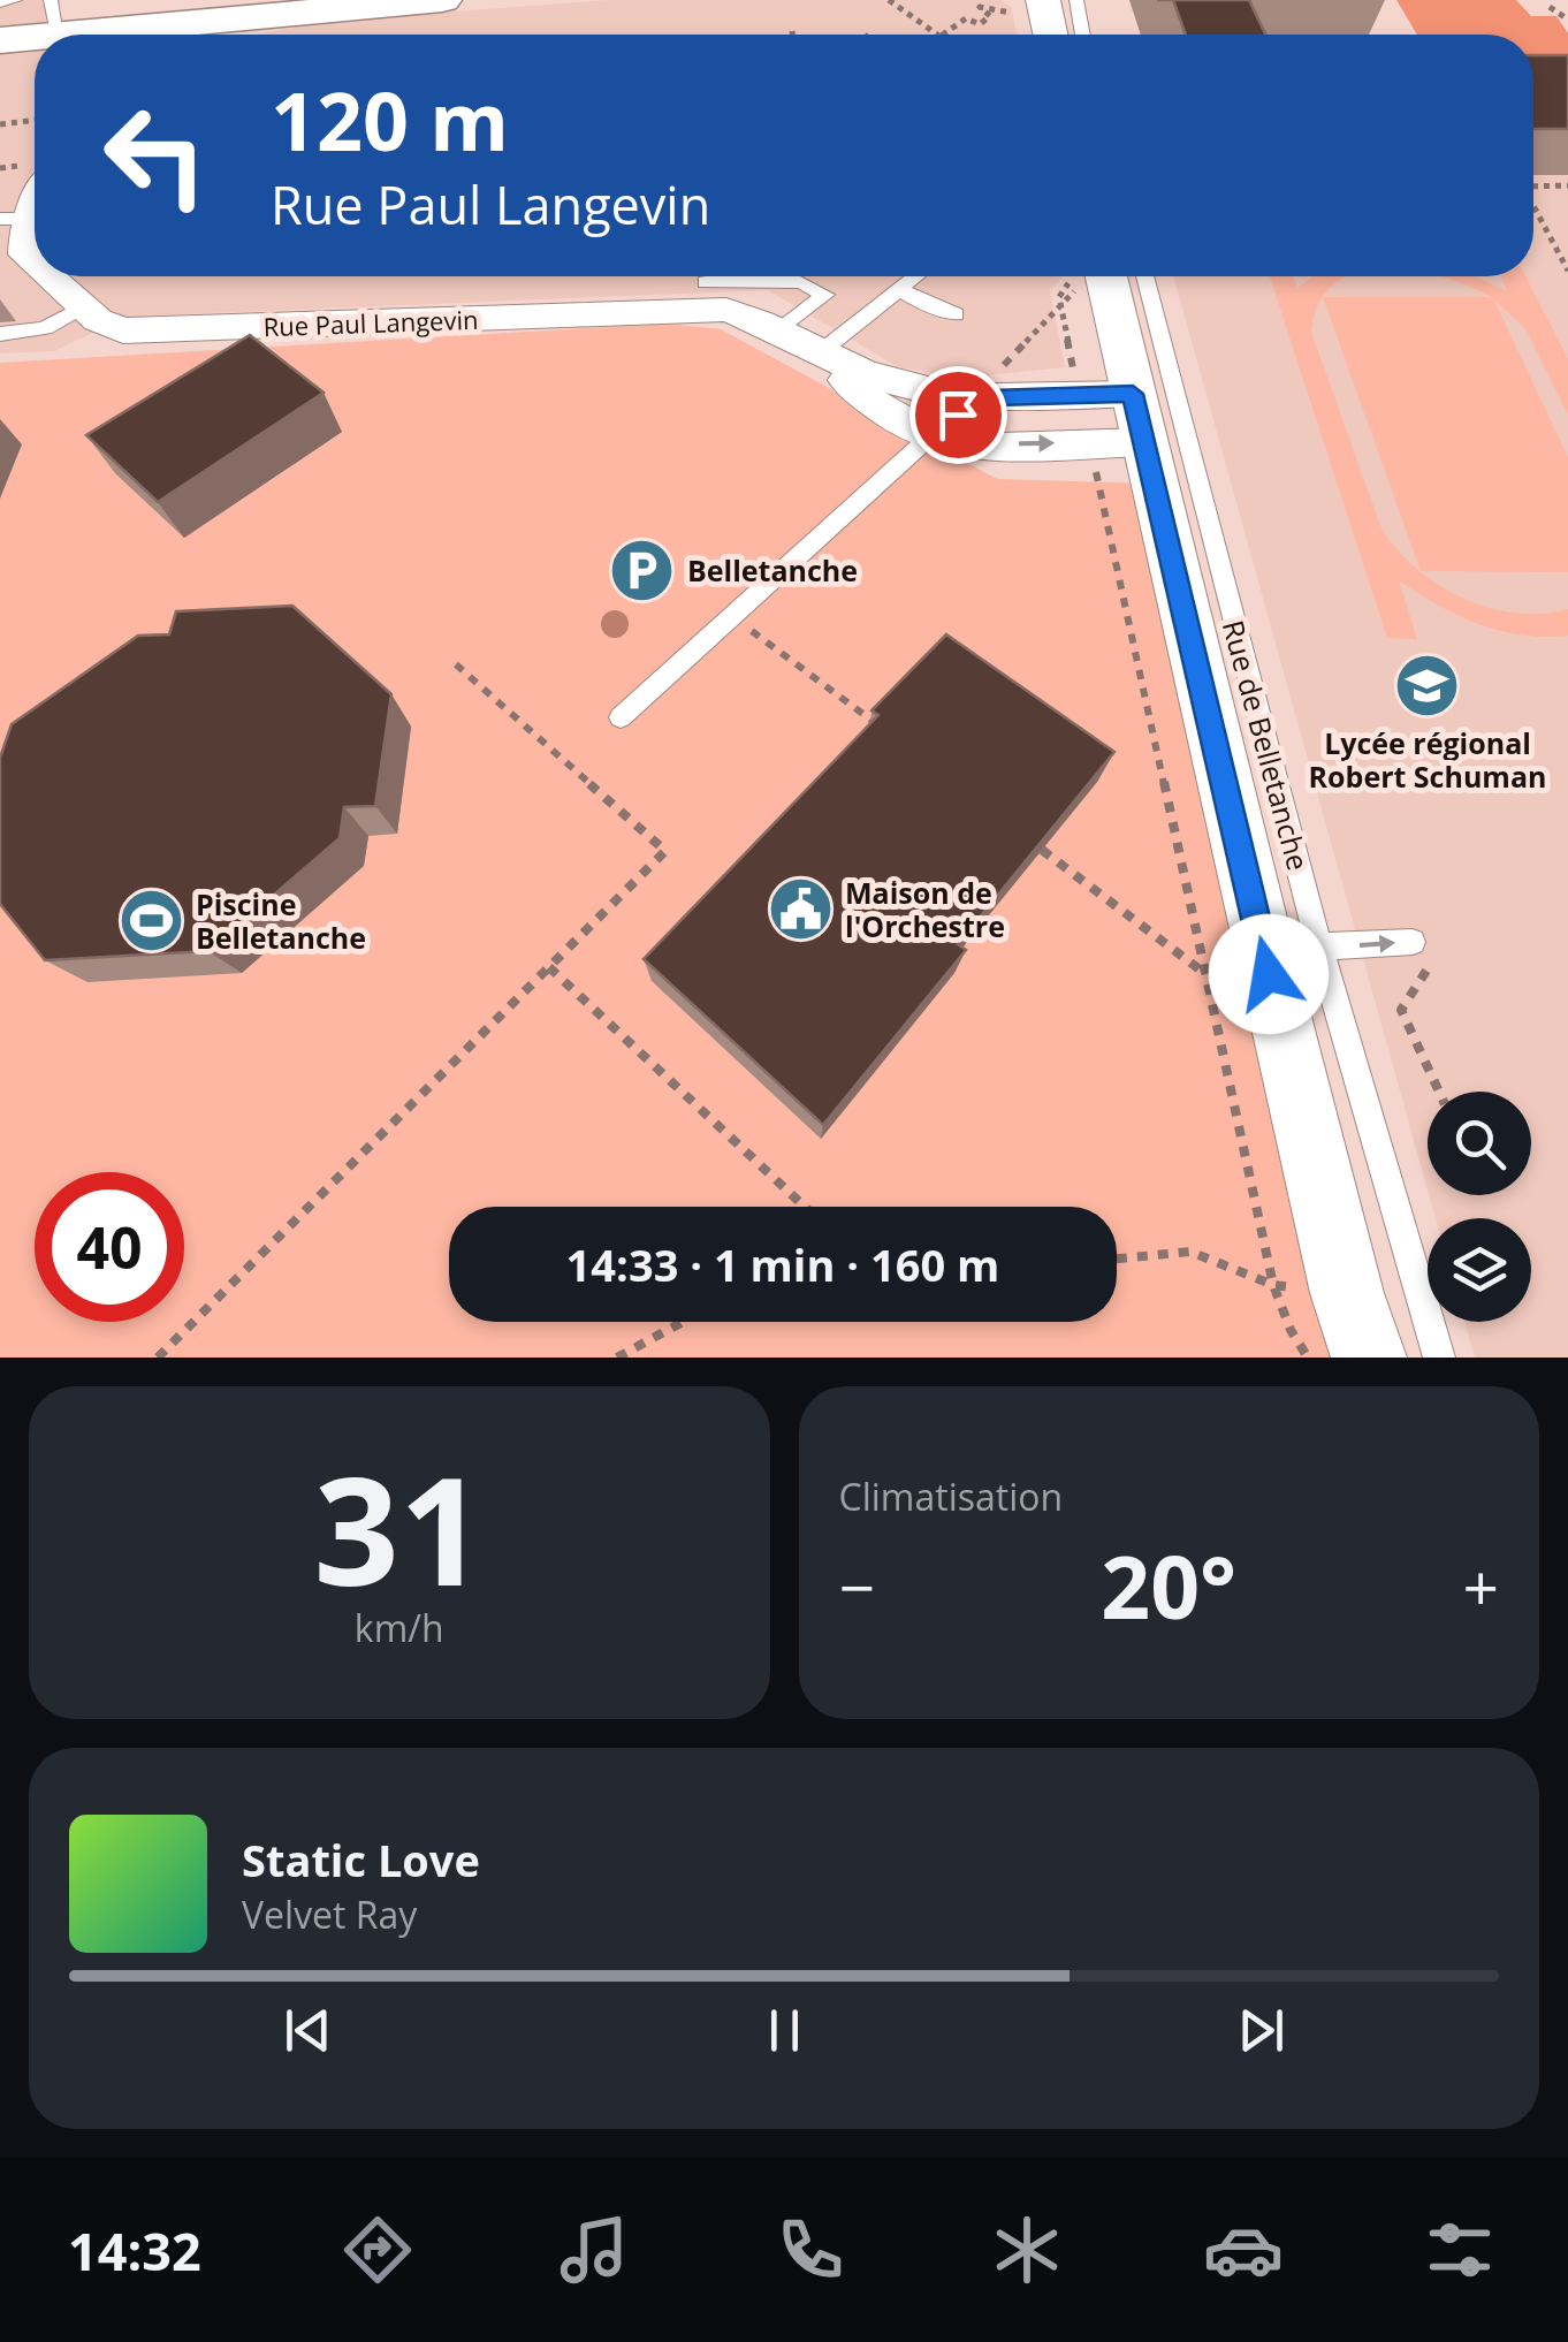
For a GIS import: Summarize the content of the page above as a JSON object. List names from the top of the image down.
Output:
{
  "streets": {
    "street": ["Rue Paul Langevin", "Rue de Belletanche"]
  },
  "crossings": [
    ["Rue Paul Langevin", "Rue de Belletanche"]
  ],
  "places": {
    "parking": ["Belletanche"],
    "school or university": ["Lycée régional Robert Schuman"],
    "public building": ["Maison de l'Orchestre"],
    "sports": ["Piscine Belletanche"]
  },
  "page": {
    "turn": ["120 m", "Rue Paul Langevin"],
    "limit": "40",
    "trip": "14:33 · 1 min · 160 m",
    "tile": [
      ["31", "km/h"],
      "Climatisation"
    ],
    "heat": ["−", "20°", "+"],
    "song": ["Static Love", "Velvet Ray"],
    "tabs": "14:32"
  }
}
